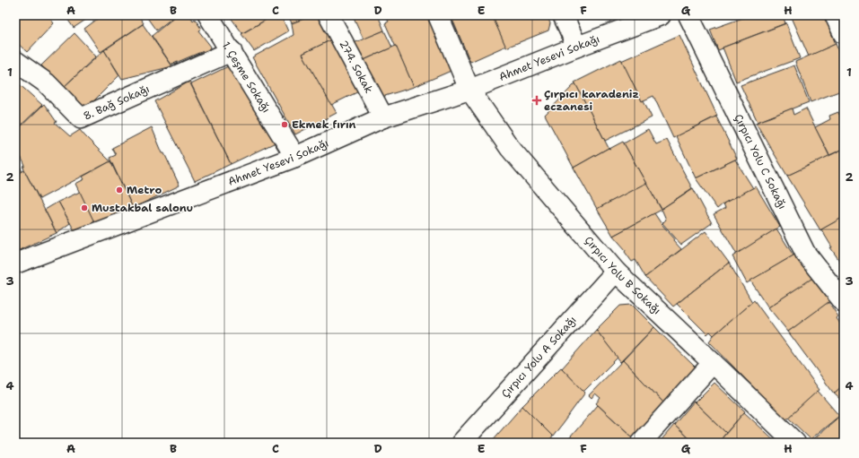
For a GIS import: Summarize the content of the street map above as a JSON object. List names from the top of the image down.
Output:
{
  "streets": {
    "street": [
      "Ahmet Yesevi Sokağı",
      "274. Sokak",
      "1. Çeşme Sokağı",
      "8. Bağ Sokağı",
      "Çırpıcı Yolu C Sokağı",
      "Çırpıcı Yolu B Sokağı",
      "Çırpıcı Yolu A Sokağı"
    ]
  },
  "crossings": [
    ["Ahmet Yesevi Sokağı", "274. Sokak"],
    ["Ahmet Yesevi Sokağı", "1. Çeşme Sokağı"],
    ["Ahmet Yesevi Sokağı", "Çırpıcı Yolu B Sokağı"],
    ["1. Çeşme Sokağı", "8. Bağ Sokağı"],
    ["Çırpıcı Yolu B Sokağı", "Çırpıcı Yolu A Sokağı"]
  ],
  "places": {
    "health": ["Çırpıcı karadeniz eczanesi"],
    "other": ["Ekmek fırın", "Metro", "Mustakbal salonu"]
  },
  "grid": {
    "columns": [
      "A",
      "B",
      "C",
      "D",
      "E",
      "F",
      "G",
      "H"
    ],
    "rows": [
      "1",
      "2",
      "3",
      "4"
    ]
  }
}
